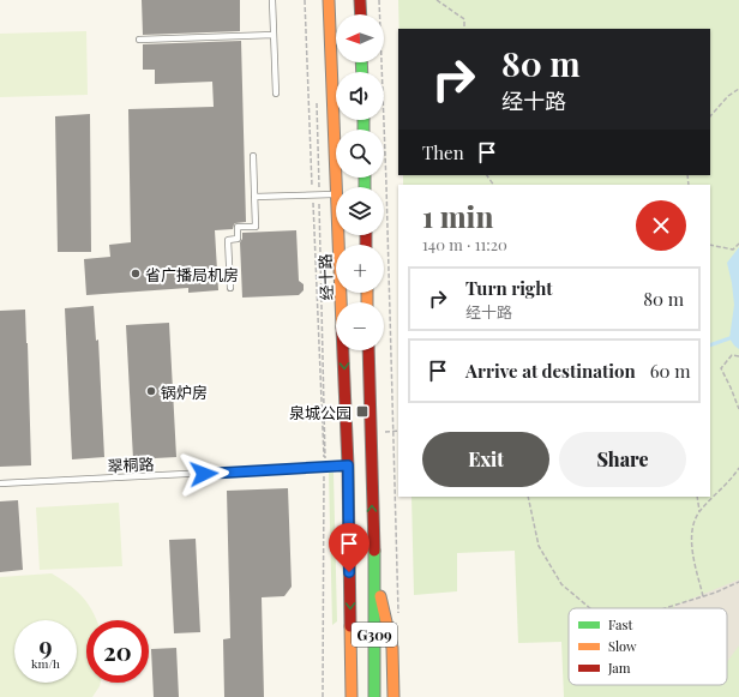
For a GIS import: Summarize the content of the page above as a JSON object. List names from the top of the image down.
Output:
{
  "streets": {
    "main road": ["经十路", "G309"],
    "lane": ["翠桐路"]
  },
  "crossings": [
    ["经十路", "翠桐路"]
  ],
  "places": {
    "other": ["省广播局机房", "锅炉房"],
    "transit": ["泉城公园"]
  },
  "legend": ["Fast", "Slow", "Jam"],
  "north": "left",
  "page": {
    "map_buttons": ["+", "−"],
    "turn": ["80 m", "经十路"],
    "then": "Then",
    "heading": ["1 min", "140 m · 11:20"],
    "list": [
      {
        "name": "Turn right",
        "note": "经十路",
        "value": "80 m"
      },
      {
        "name": "Arrive at destination",
        "value": "60 m"
      }
    ],
    "buttons": ["Exit", "Share"],
    "speed": "9 km/h",
    "limit": "20"
  }
}
